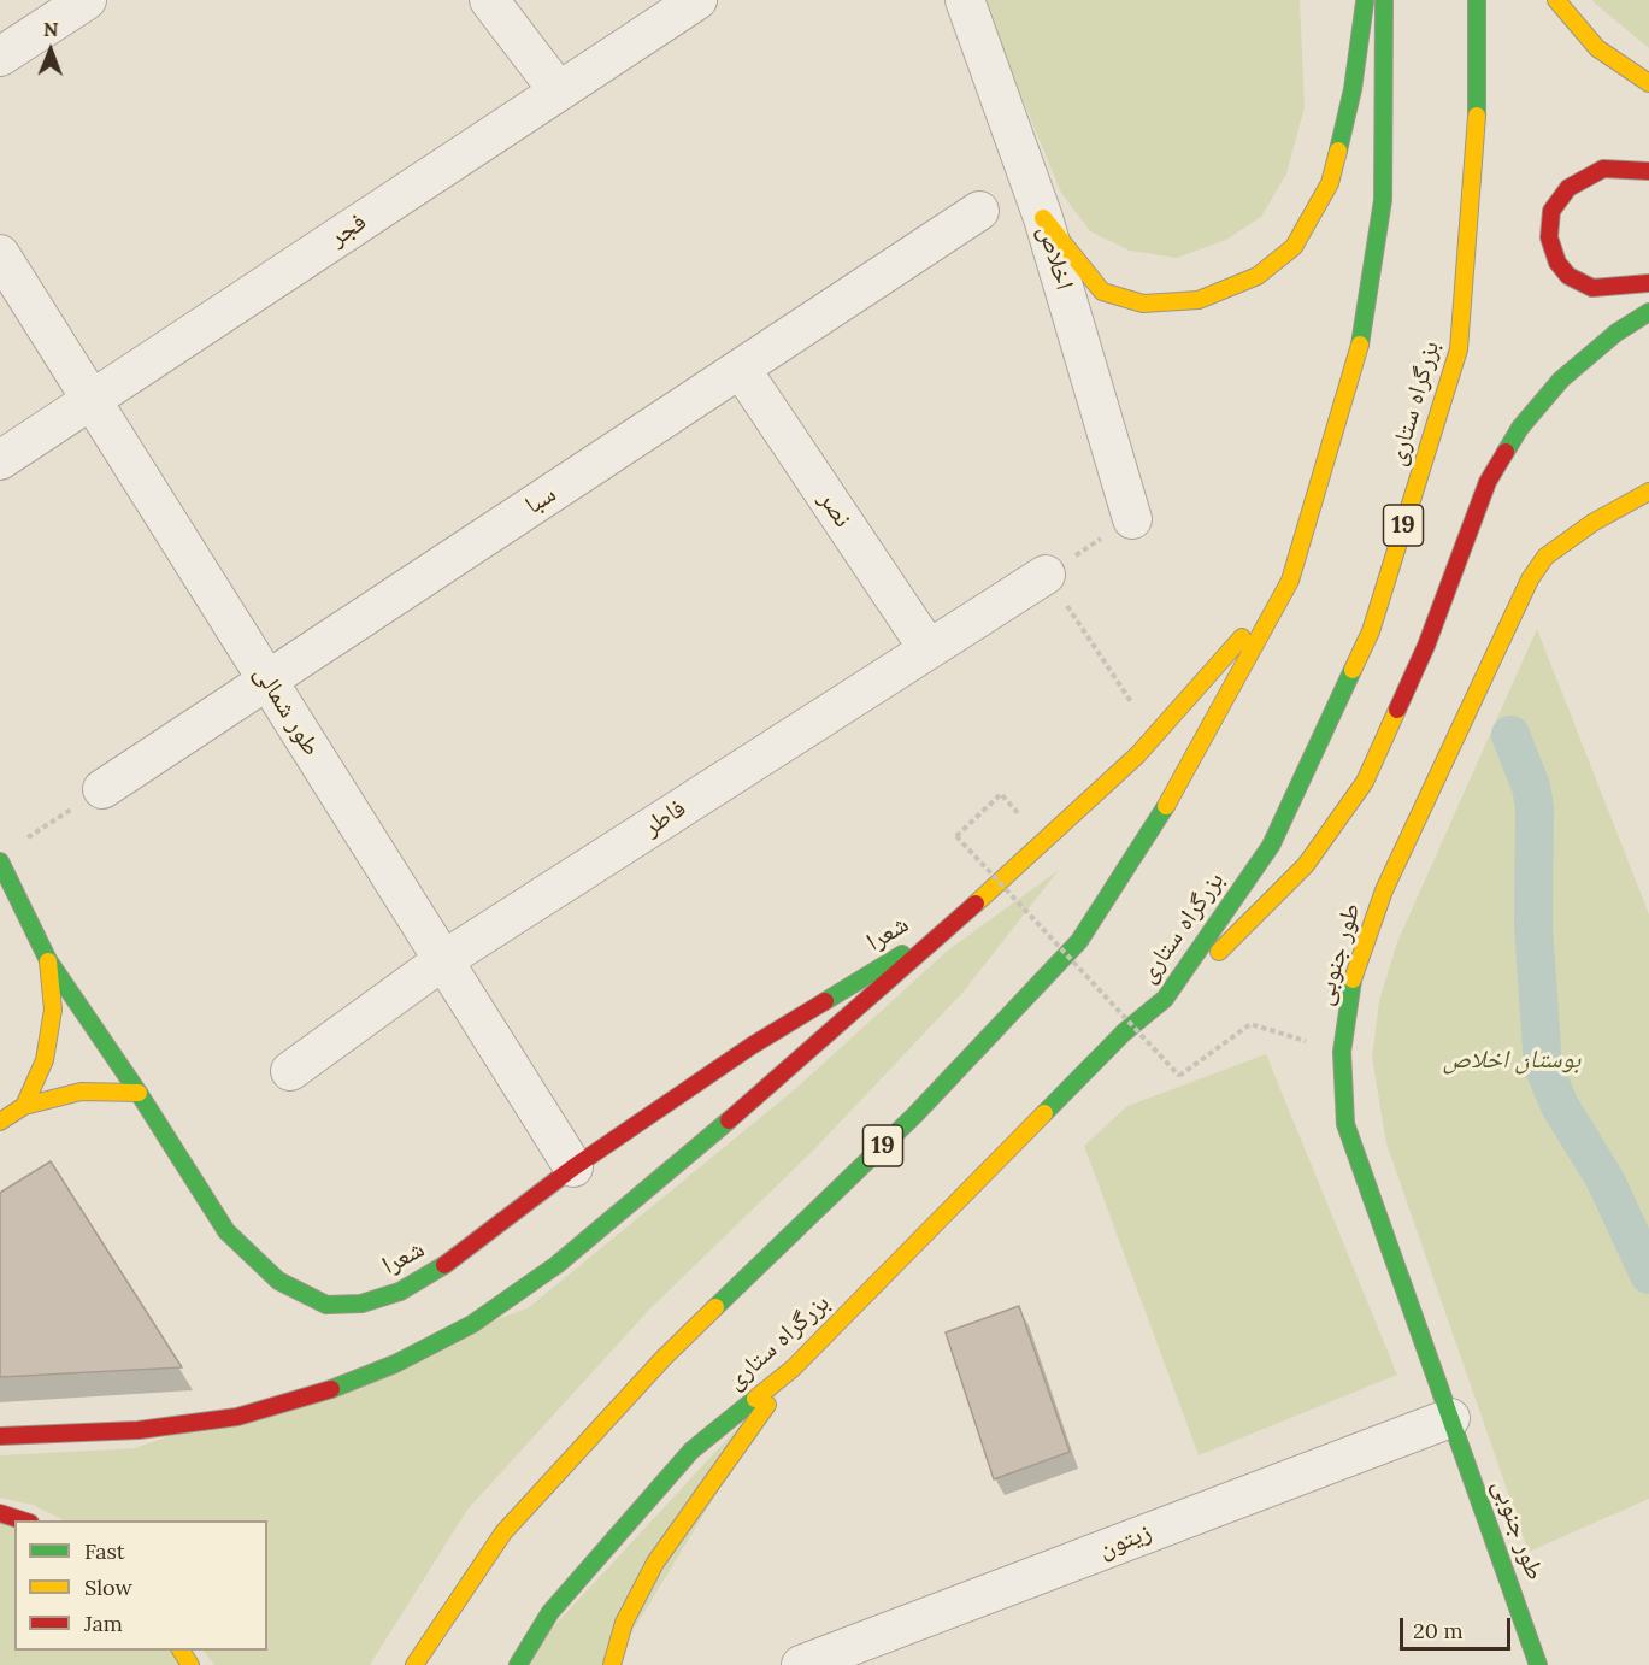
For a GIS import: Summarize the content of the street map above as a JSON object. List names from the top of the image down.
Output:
{
  "streets": {
    "main road": [
      "بزرگراه ستاری",
      "19",
      "شعرا",
      "طور جنوبی"
    ],
    "street": [
      "فجر",
      "اخلاص",
      "سبا",
      "نصر",
      "طور شمالی",
      "فاطر",
      "زیتون"
    ]
  },
  "crossings": [
    ["فجر", "طور شمالی"],
    ["سبا", "نصر"],
    ["سبا", "طور شمالی"],
    ["نصر", "فاطر"],
    ["طور شمالی", "فاطر"],
    ["طور شمالی", "شعرا"],
    ["طور جنوبی", "زیتون"]
  ],
  "parks": ["بوستان اخلاص"],
  "legend": ["Fast", "Slow", "Jam"],
  "scale_bar": "20 m",
  "north": "top"
}
